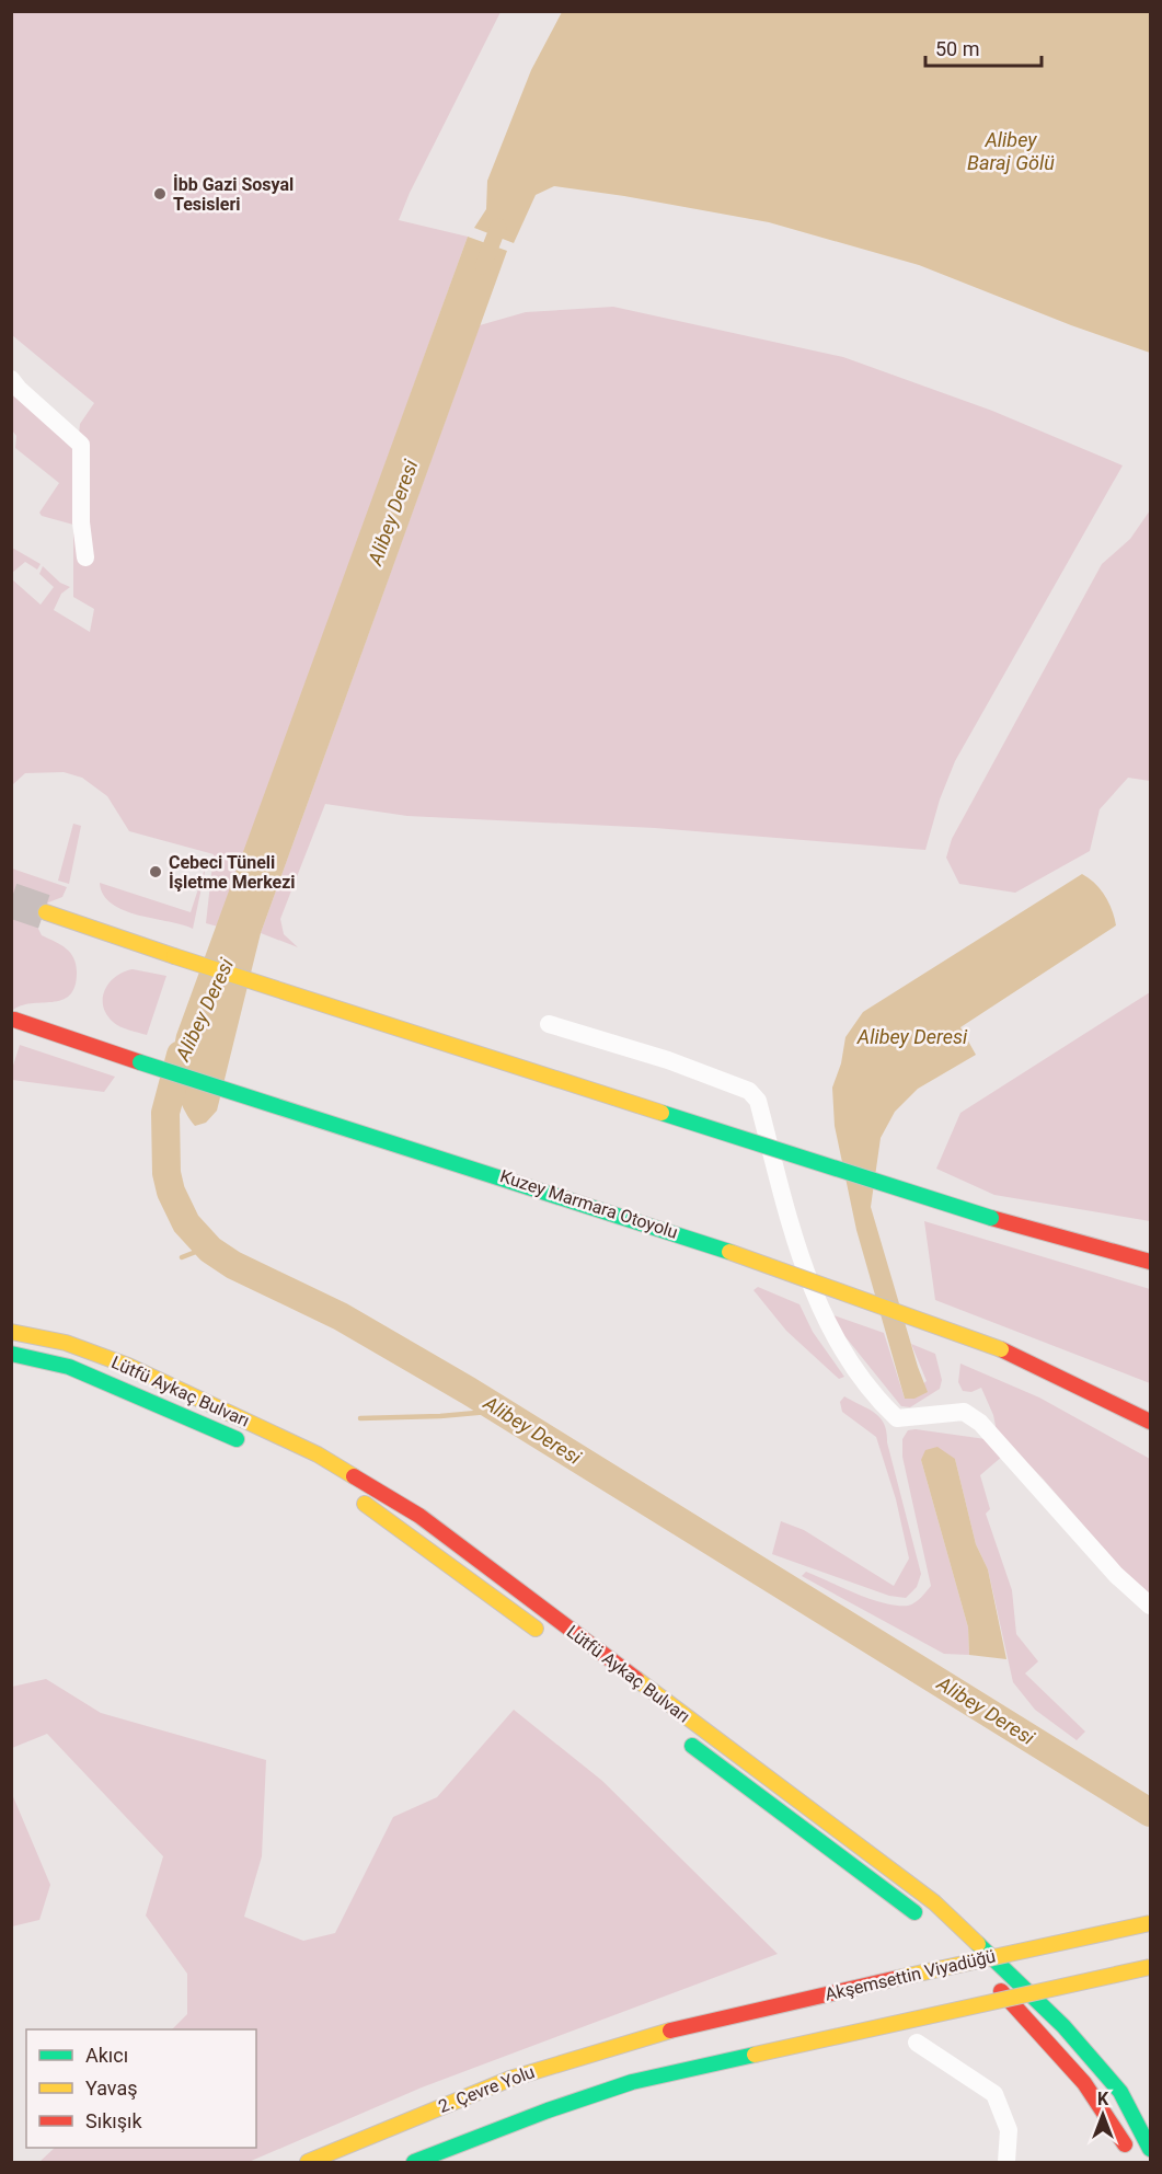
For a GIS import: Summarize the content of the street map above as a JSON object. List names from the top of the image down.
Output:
{
  "streets": {
    "main road": [
      "Kuzey Marmara Otoyolu",
      "Lütfü Aykaç Bulvarı",
      "Akşemsettin Viyadüğü",
      "2. Çevre Yolu"
    ]
  },
  "crossings": [
    ["Akşemsettin Viyadüğü", "2. Çevre Yolu"]
  ],
  "water": ["Alibey Baraj Gölü", "Alibey Deresi"],
  "places": ["İbb Gazi Sosyal Tesisleri", "Cebeci Tüneli İşletme Merkezi"],
  "legend": ["Akıcı", "Yavaş", "Sıkışık"],
  "scale_bar": "50 m",
  "north": "top"
}
